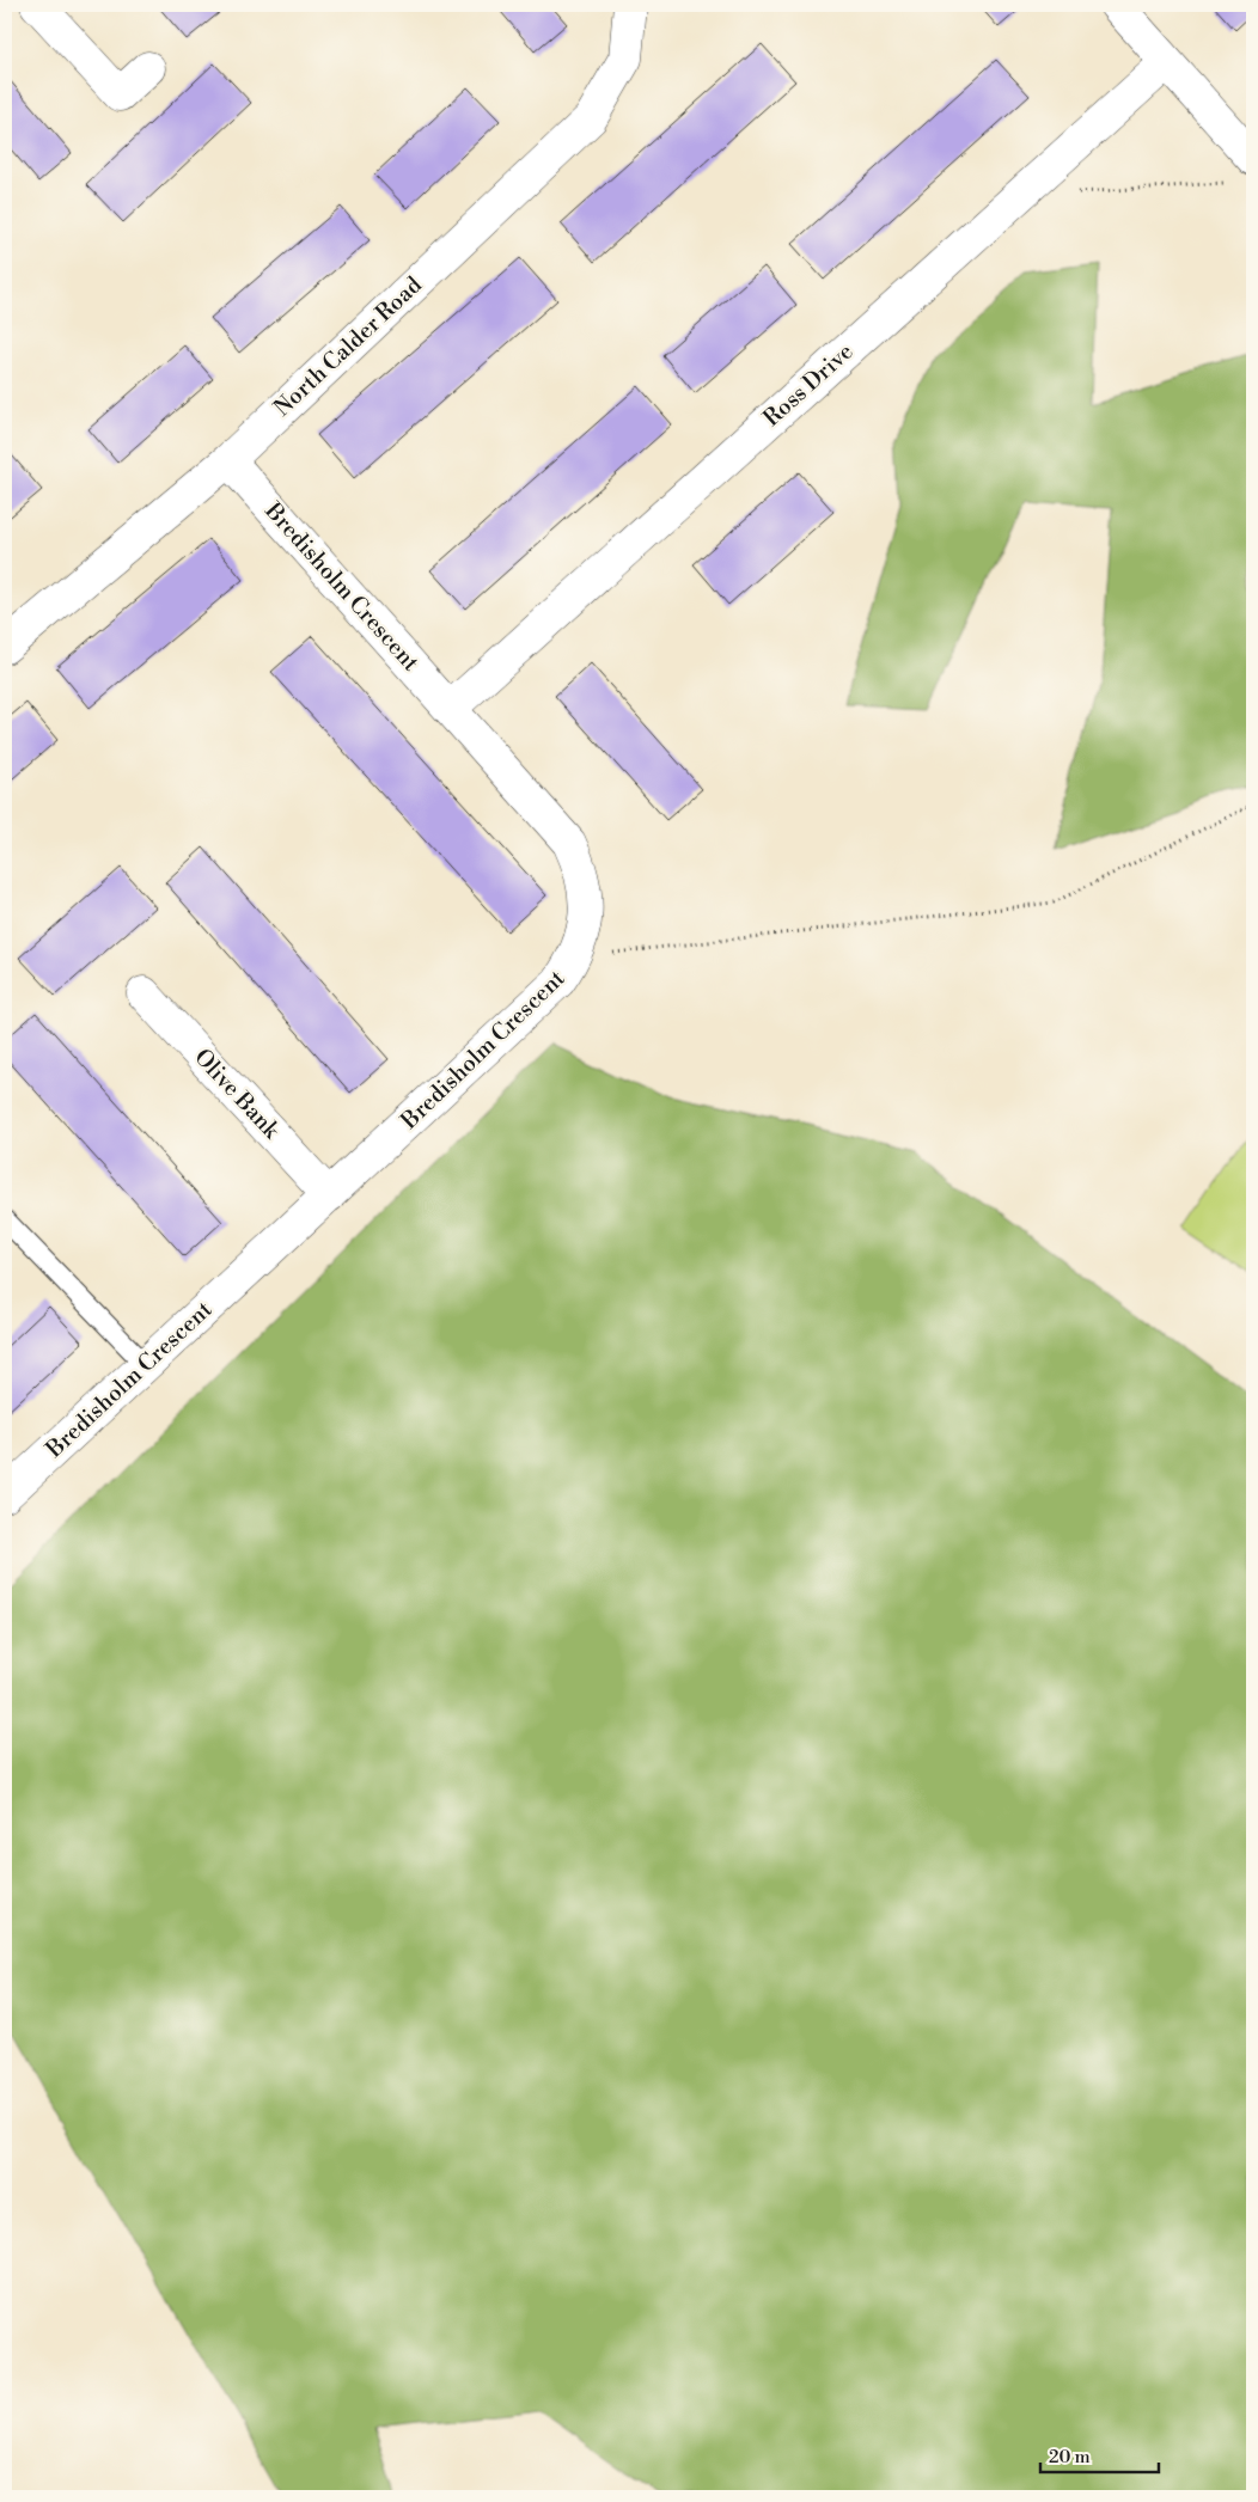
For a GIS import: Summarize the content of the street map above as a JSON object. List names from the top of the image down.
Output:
{
  "streets": {
    "street": [
      "North Calder Road",
      "Ross Drive",
      "Bredisholm Crescent",
      "Olive Bank"
    ]
  },
  "crossings": [
    ["North Calder Road", "Bredisholm Crescent"],
    ["Ross Drive", "Bredisholm Crescent"],
    ["Bredisholm Crescent", "Olive Bank"]
  ],
  "scale_bar": "20 m"
}
